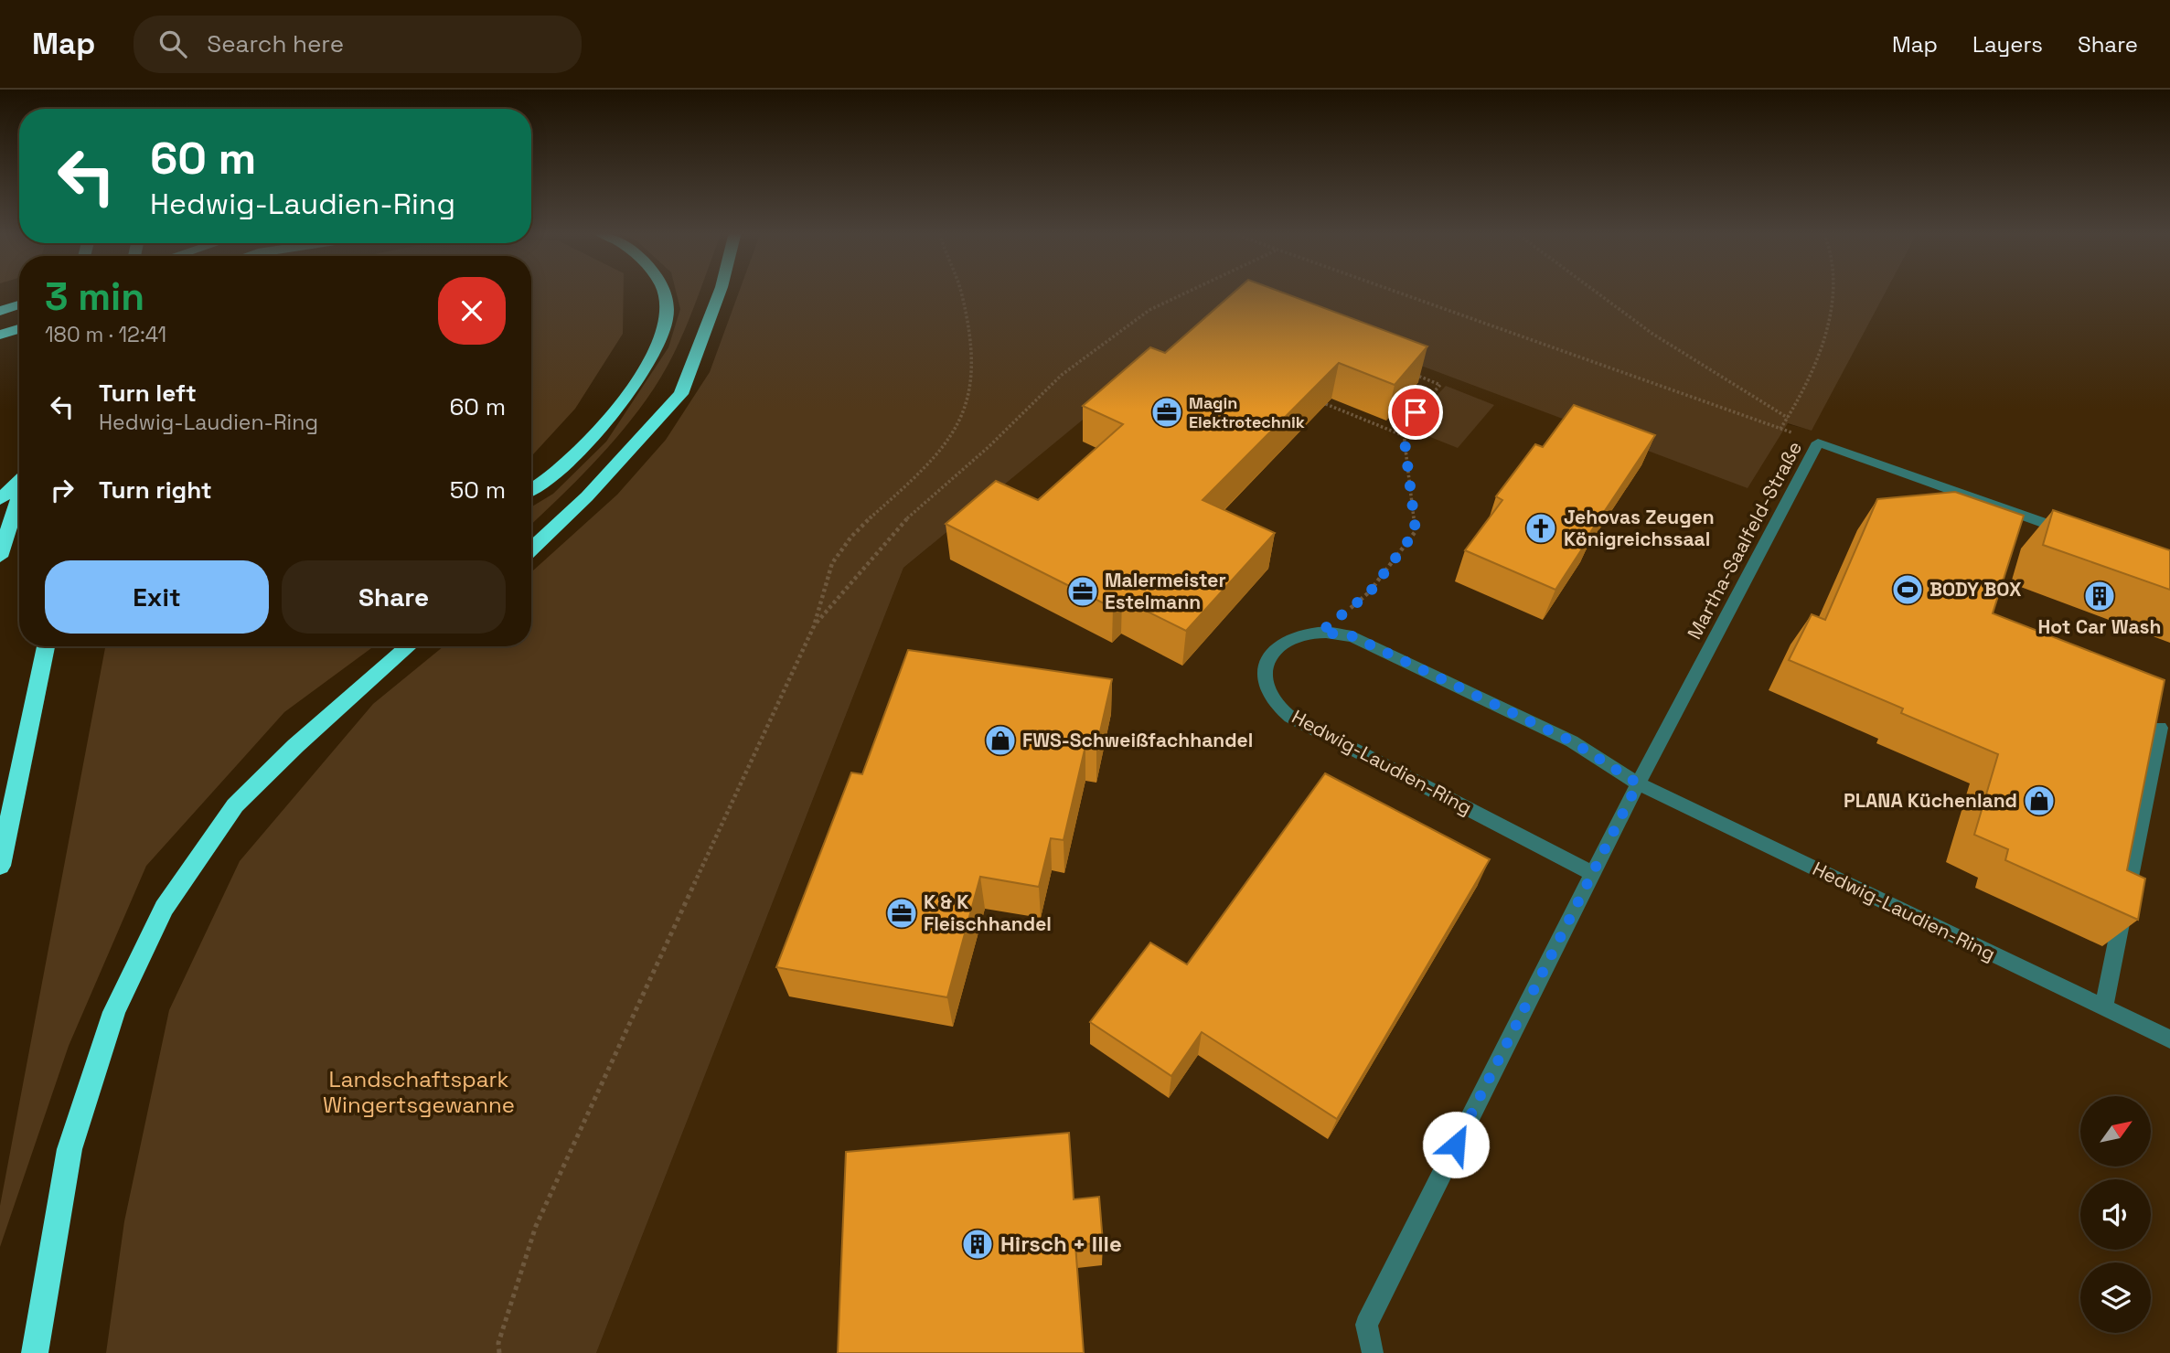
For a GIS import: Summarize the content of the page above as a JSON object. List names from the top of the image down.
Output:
{
  "streets": {
    "street": ["Martha-Saalfeld-Straße", "Hedwig-Laudien-Ring"]
  },
  "crossings": [
    ["Martha-Saalfeld-Straße", "Hedwig-Laudien-Ring"]
  ],
  "parks": ["Landschaftspark Wingertsgewanne"],
  "places": {
    "office": ["Magin Elektrotechnik", "Malermeister Estelmann", "K & K Fleischhandel"],
    "church": ["Jehovas Zeugen Königreichssaal"],
    "sports": ["BODY BOX"],
    "building": ["Hot Car Wash", "Hirsch + Ille"],
    "shop": ["FWS-Schweißfachhandel", "PLANA Küchenland"]
  },
  "north": "top right",
  "page": {
    "header": "Map",
    "search": "Search here",
    "nav": ["Map", "Layers", "Share"],
    "turn": ["60 m", "Hedwig-Laudien-Ring"],
    "heading": ["3 min", "180 m · 12:41"],
    "list": [
      {
        "name": "Turn left",
        "note": "Hedwig-Laudien-Ring",
        "value": "60 m"
      },
      {
        "name": "Turn right",
        "value": "50 m"
      }
    ],
    "buttons": ["Exit", "Share"]
  }
}
